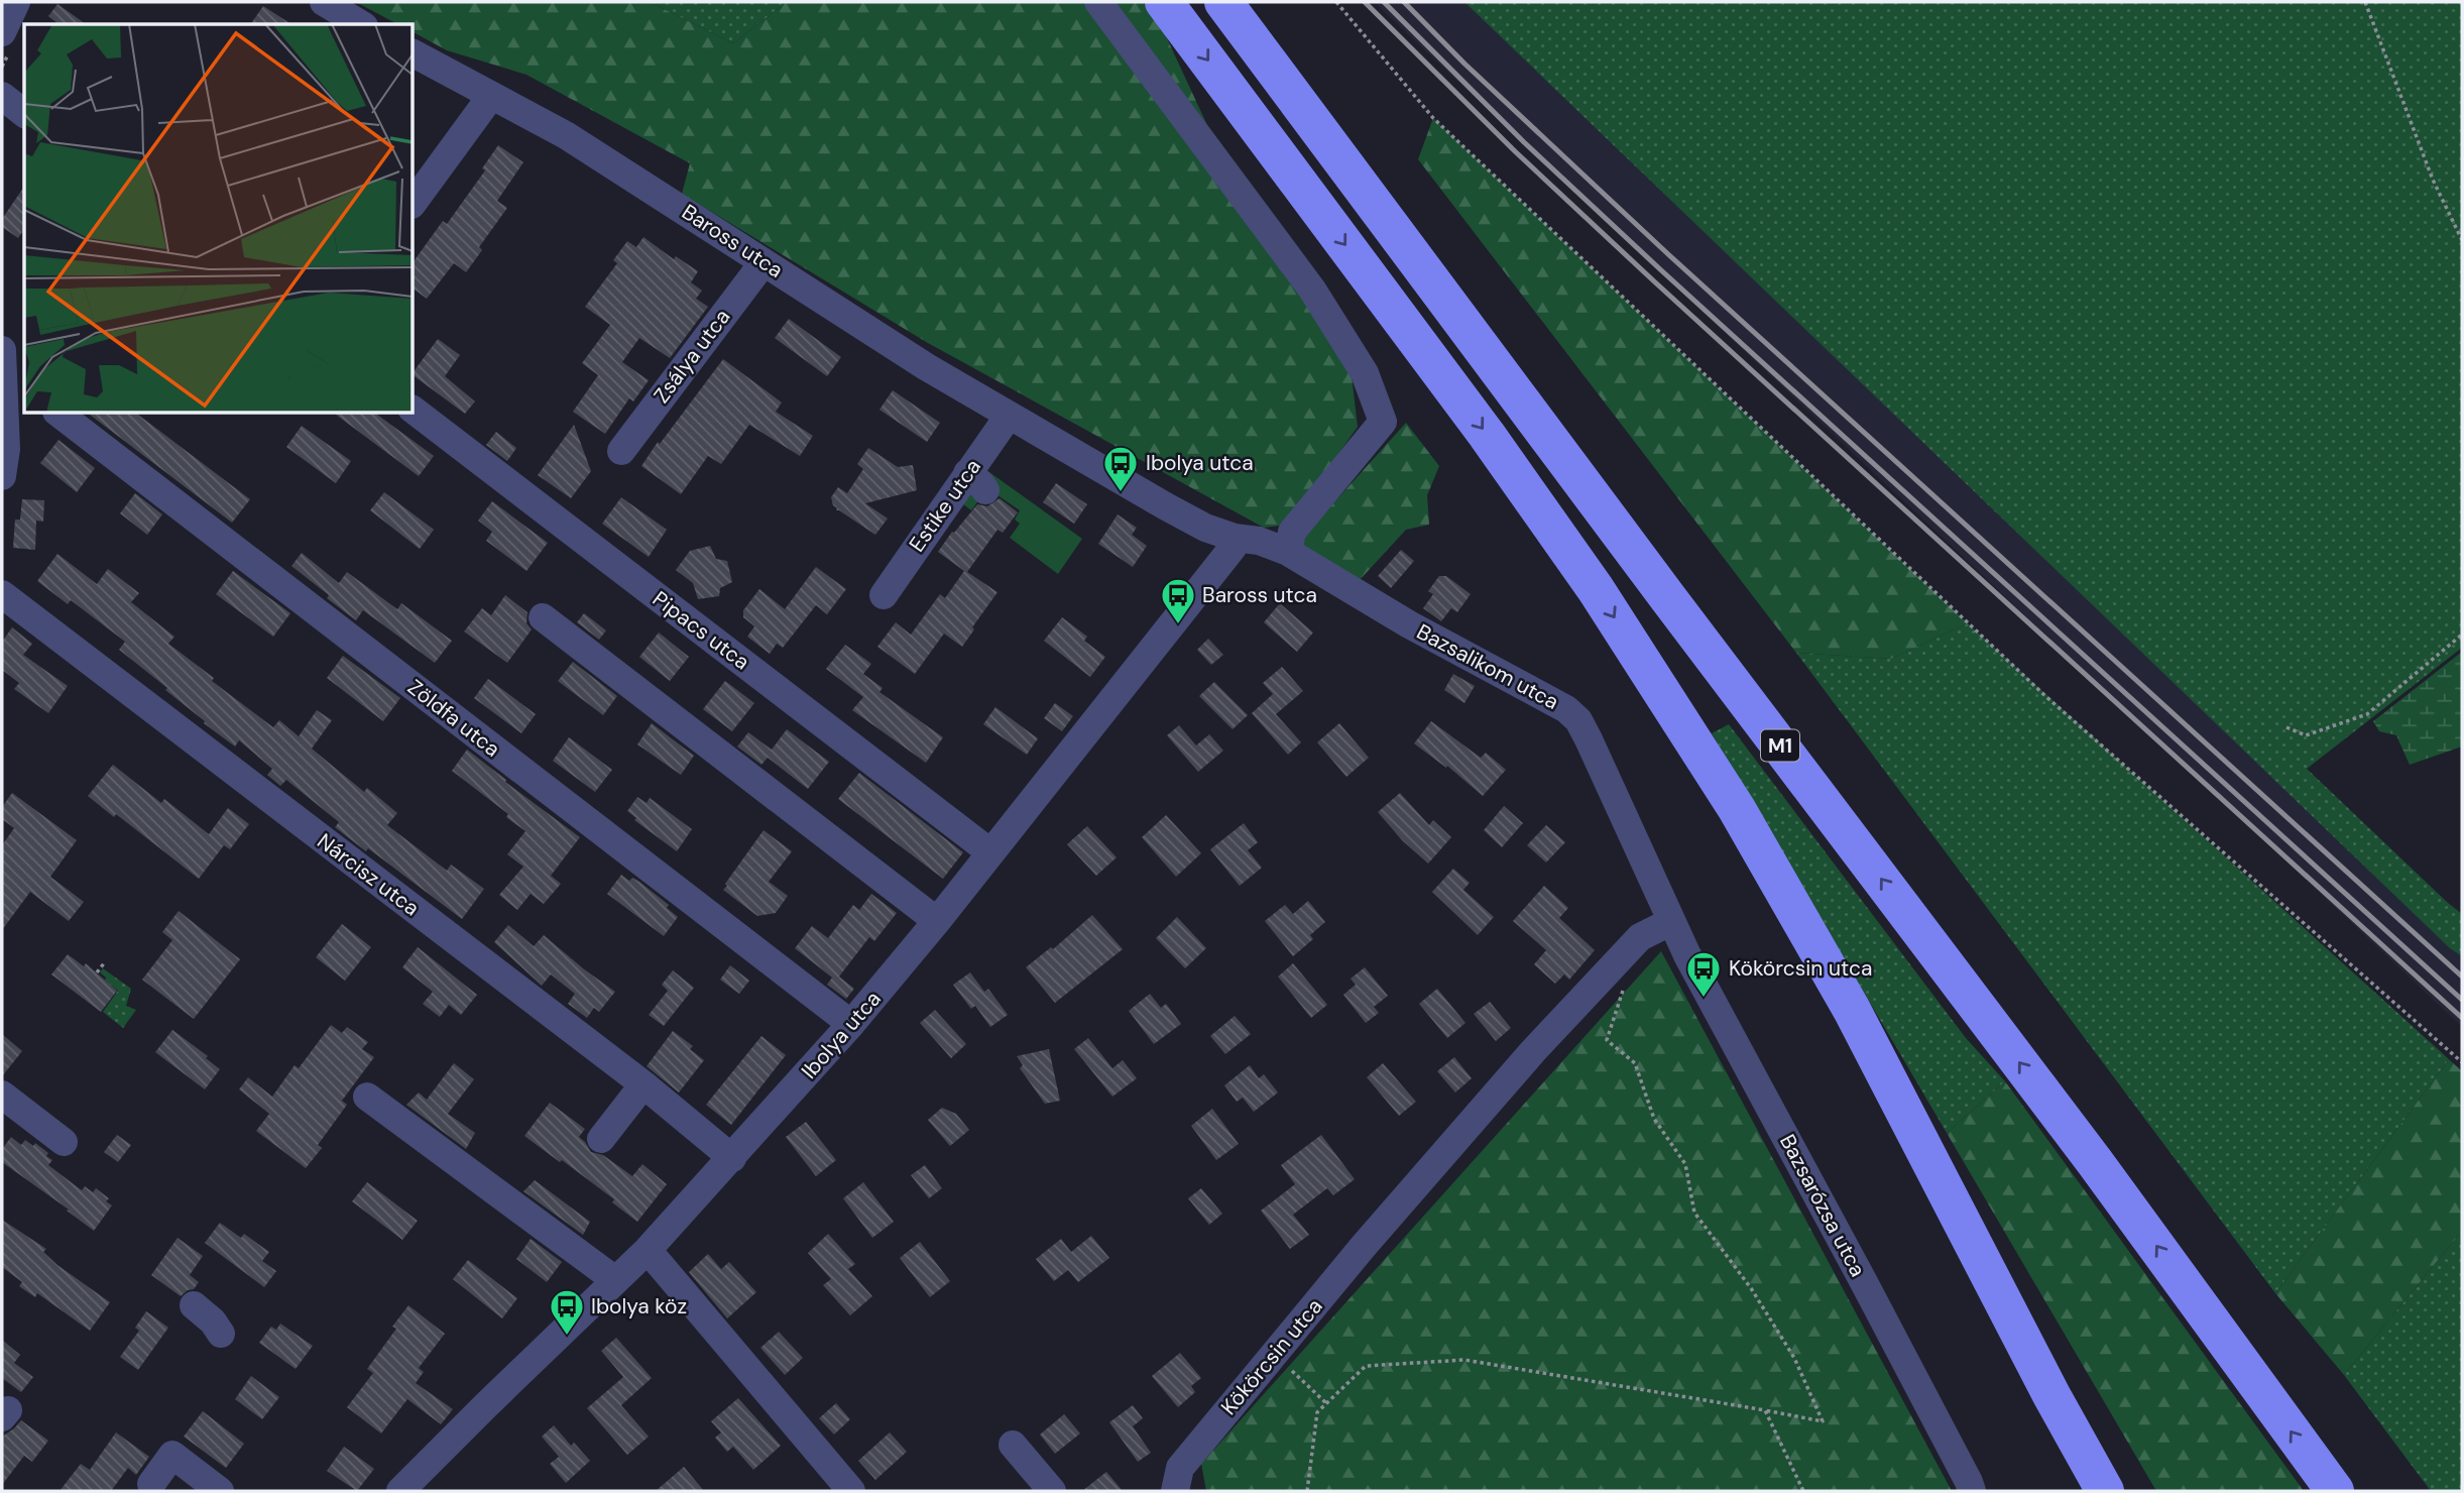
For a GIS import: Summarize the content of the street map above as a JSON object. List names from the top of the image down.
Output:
{
  "streets": {
    "highway": ["M1"],
    "street": [
      "Baross utca",
      "Zsálya utca",
      "Estike utca",
      "Pipacs utca",
      "Bazsalikom utca",
      "Zöldfa utca",
      "Nárcisz utca",
      "Ibolya utca",
      "Bazsarózsa utca",
      "Kökörcsin utca"
    ]
  },
  "crossings": [
    ["Baross utca", "Zsálya utca"],
    ["Baross utca", "Estike utca"],
    ["Baross utca", "Bazsalikom utca"],
    ["Baross utca", "Ibolya utca"],
    ["Pipacs utca", "Ibolya utca"],
    ["Bazsalikom utca", "Ibolya utca"],
    ["Bazsalikom utca", "Bazsarózsa utca"],
    ["Bazsalikom utca", "Kökörcsin utca"],
    ["Zöldfa utca", "Ibolya utca"],
    ["Nárcisz utca", "Ibolya utca"],
    ["Bazsarózsa utca", "Kökörcsin utca"]
  ],
  "places": {
    "bus stop": [
      "Ibolya utca",
      "Baross utca",
      "Kökörcsin utca",
      "Ibolya köz"
    ]
  }
}
